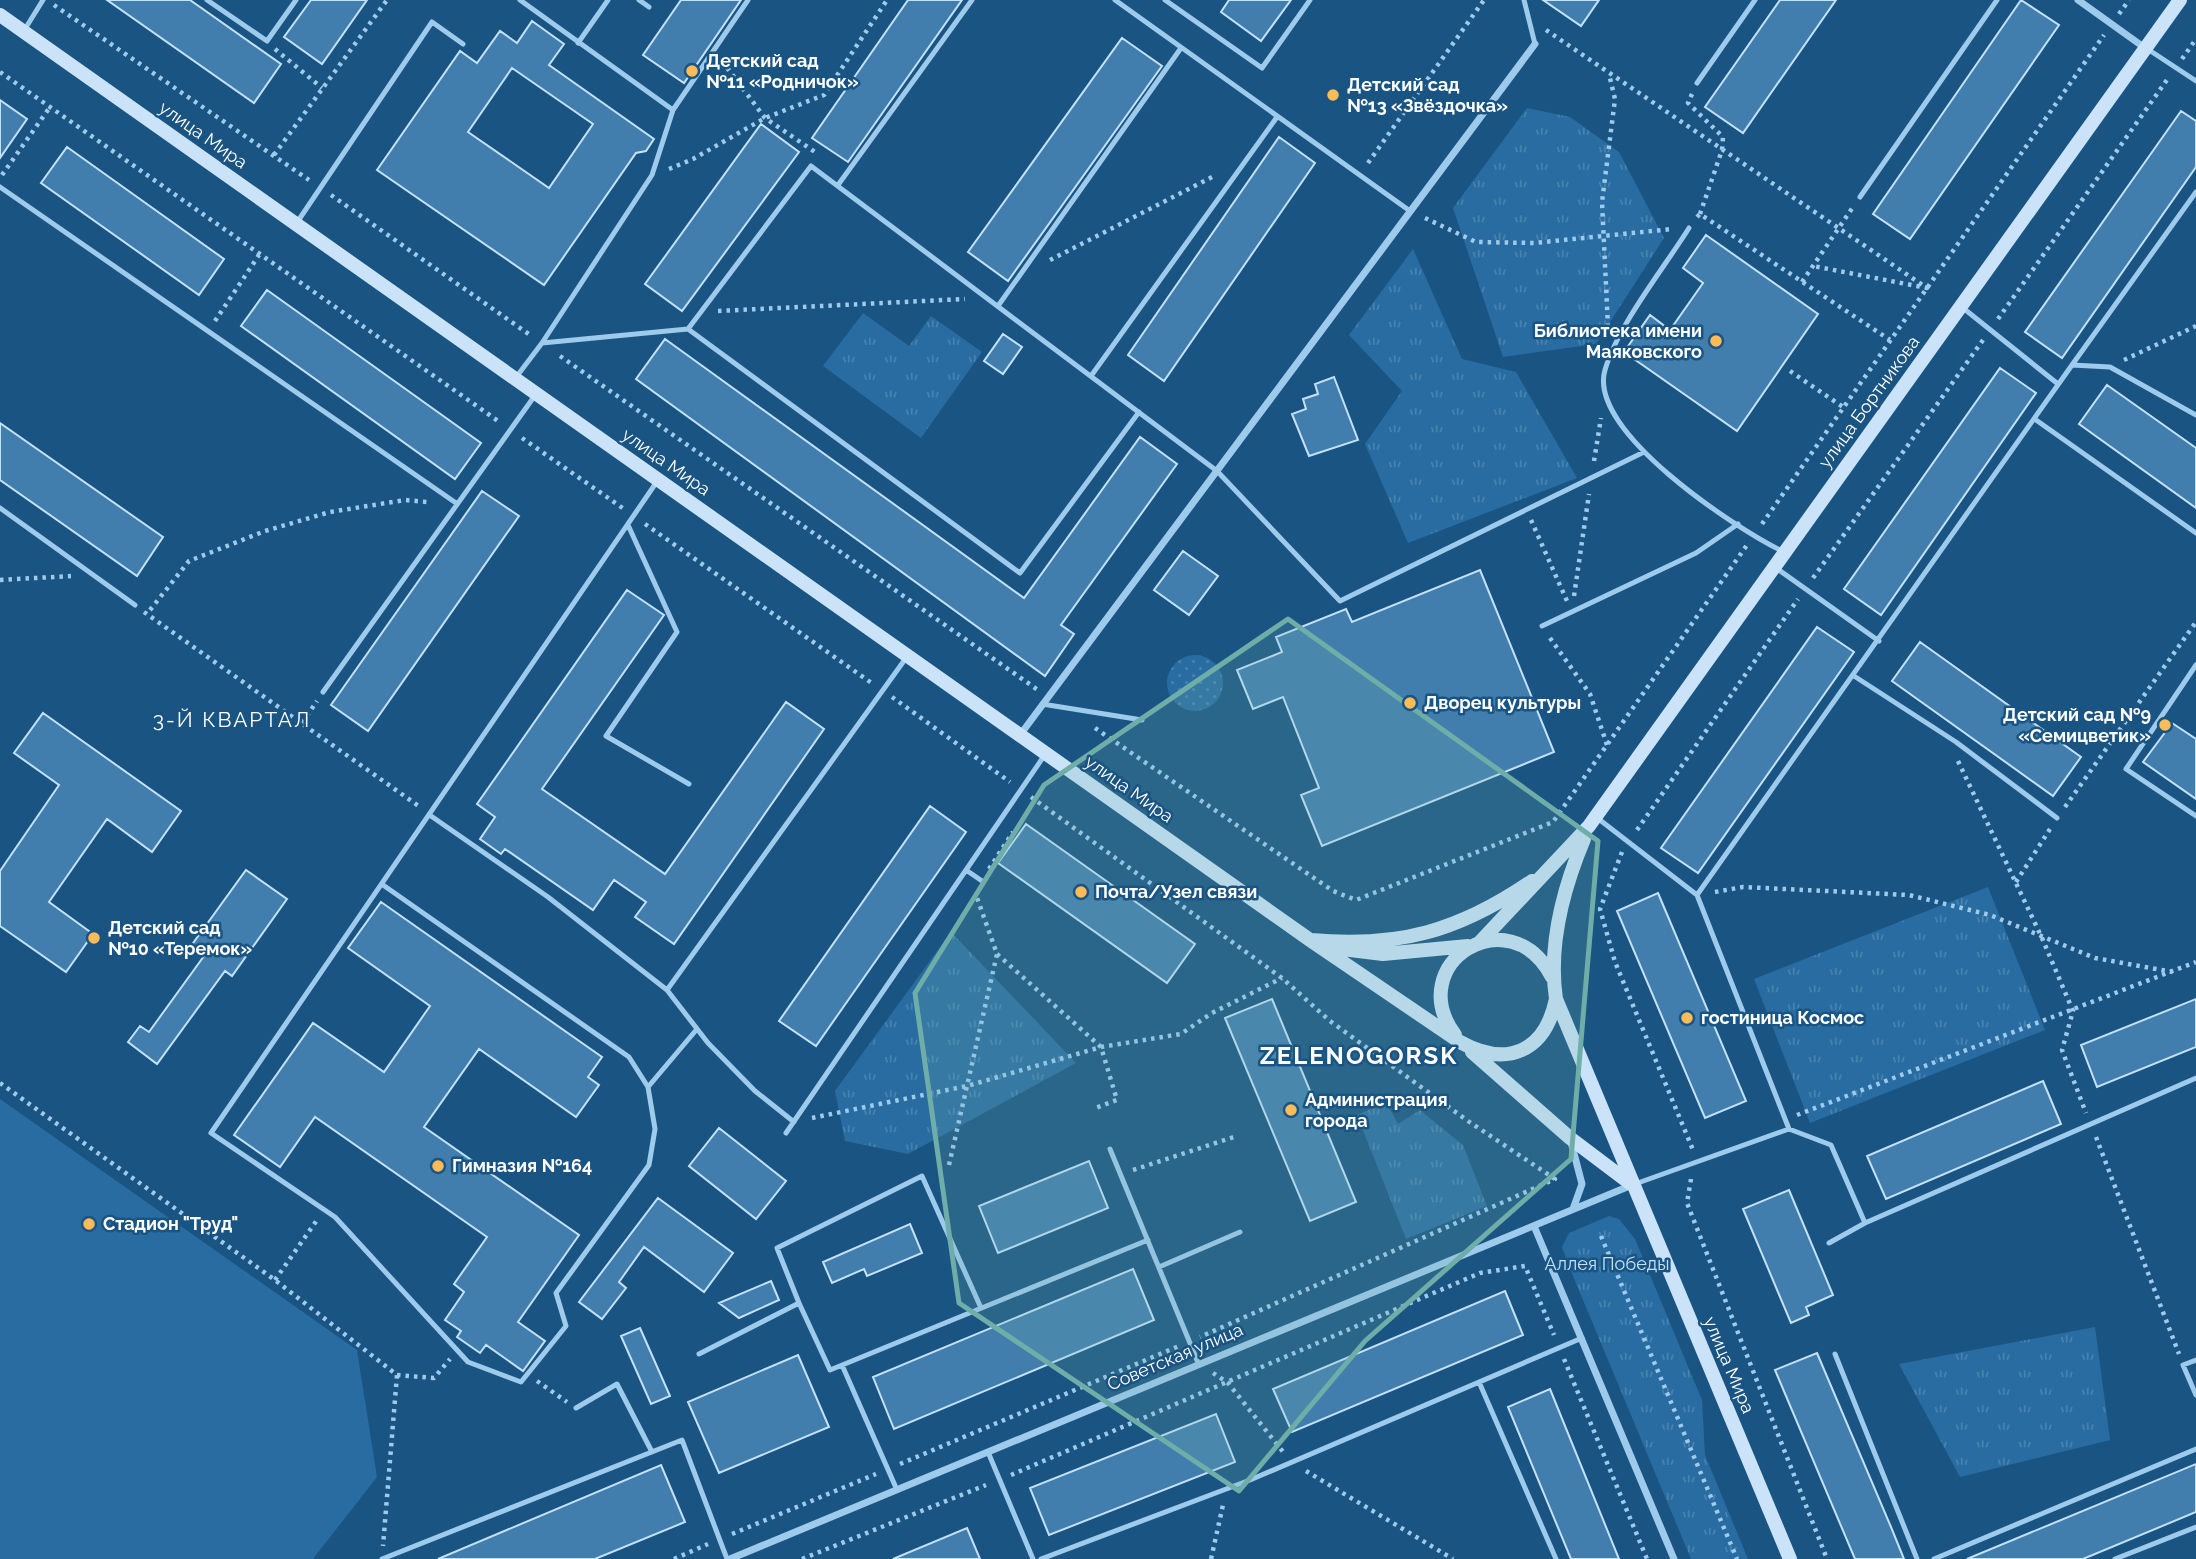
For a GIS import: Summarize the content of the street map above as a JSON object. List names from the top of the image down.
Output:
{
  "streets": {
    "street": ["улица Мира", "улица Бортникова", "Советская улица"]
  },
  "crossings": [
    ["улица Мира", "Советская улица"]
  ],
  "districts": ["3-Й КВАРТАЛ", "ZELENOGORSK"],
  "parks": ["Аллея Победы"],
  "places": [
    "Детский сад №11 «Родничок»",
    "Детский сад №13 «Звёздочка»",
    "Библиотека имени Маяковского",
    "Дворец культуры",
    "Детский сад №9 «Семицветик»",
    "Почта/Узел связи",
    "Детский сад №10 «Теремок»",
    "гостиница Космос",
    "Администрация города",
    "Гимназия №164",
    "Стадион \"Труд\""
  ]
}
